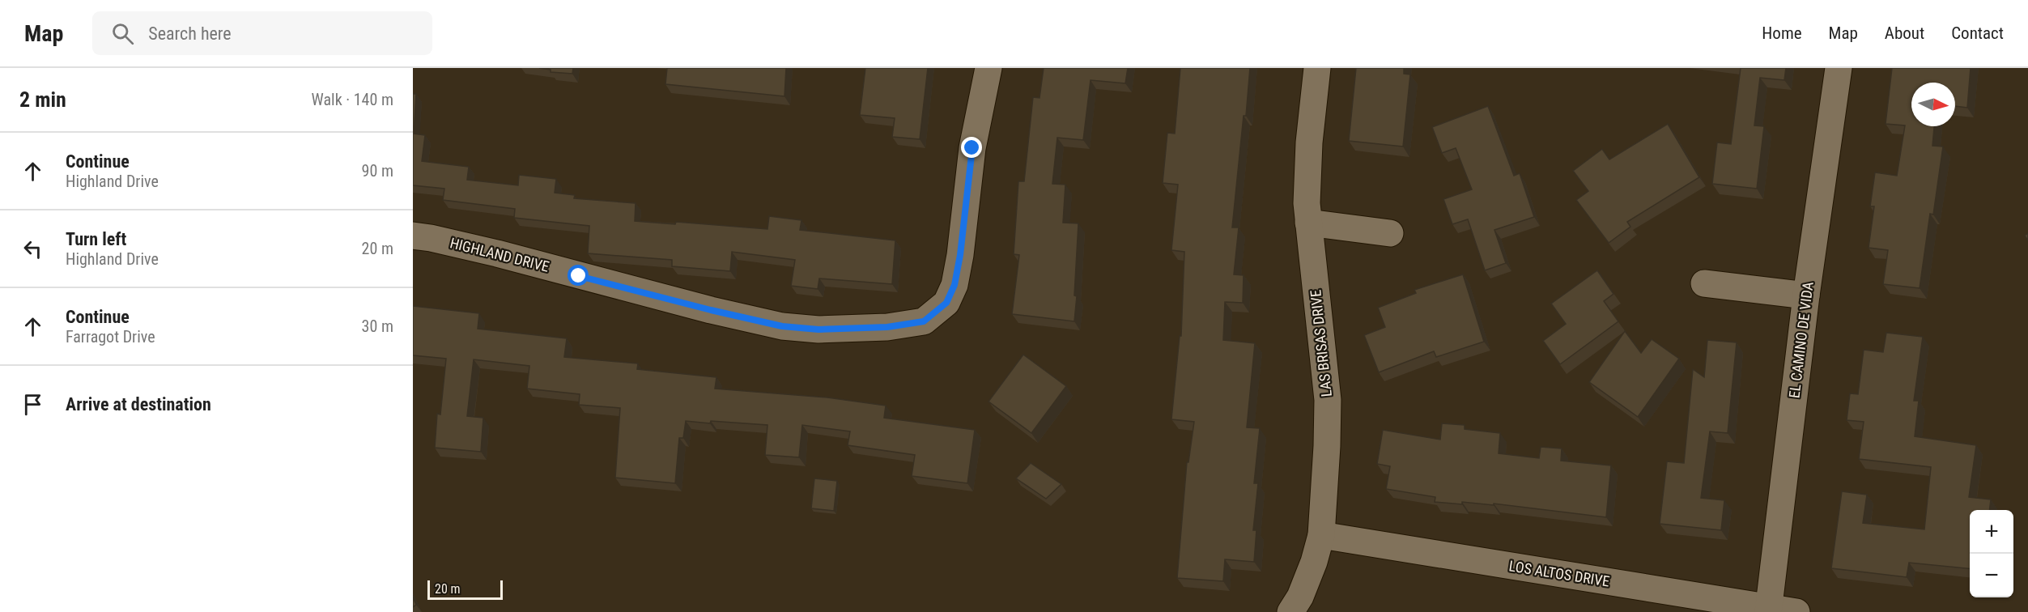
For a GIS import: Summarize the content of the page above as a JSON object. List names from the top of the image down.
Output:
{
  "streets": {
    "street": [
      "HIGHLAND DRIVE",
      "EL CAMINO DE VIDA",
      "LAS BRISAS DRIVE",
      "LOS ALTOS DRIVE"
    ]
  },
  "crossings": [
    ["EL CAMINO DE VIDA", "LOS ALTOS DRIVE"],
    ["LAS BRISAS DRIVE", "LOS ALTOS DRIVE"]
  ],
  "scale_bar": "20 m",
  "north": "right",
  "page": {
    "header": "Map",
    "search": "Search here",
    "nav": [
      "Home",
      "Map",
      "About",
      "Contact"
    ],
    "heading": ["2 min", "Walk · 140 m"],
    "list": [
      ["Continue", "Highland Drive", "90 m"],
      ["Turn left", "Highland Drive", "20 m"],
      ["Continue", "Farragot Drive", "30 m"],
      "Arrive at destination"
    ],
    "map_buttons": ["+", "−"],
    "scale": "20 m"
  }
}
